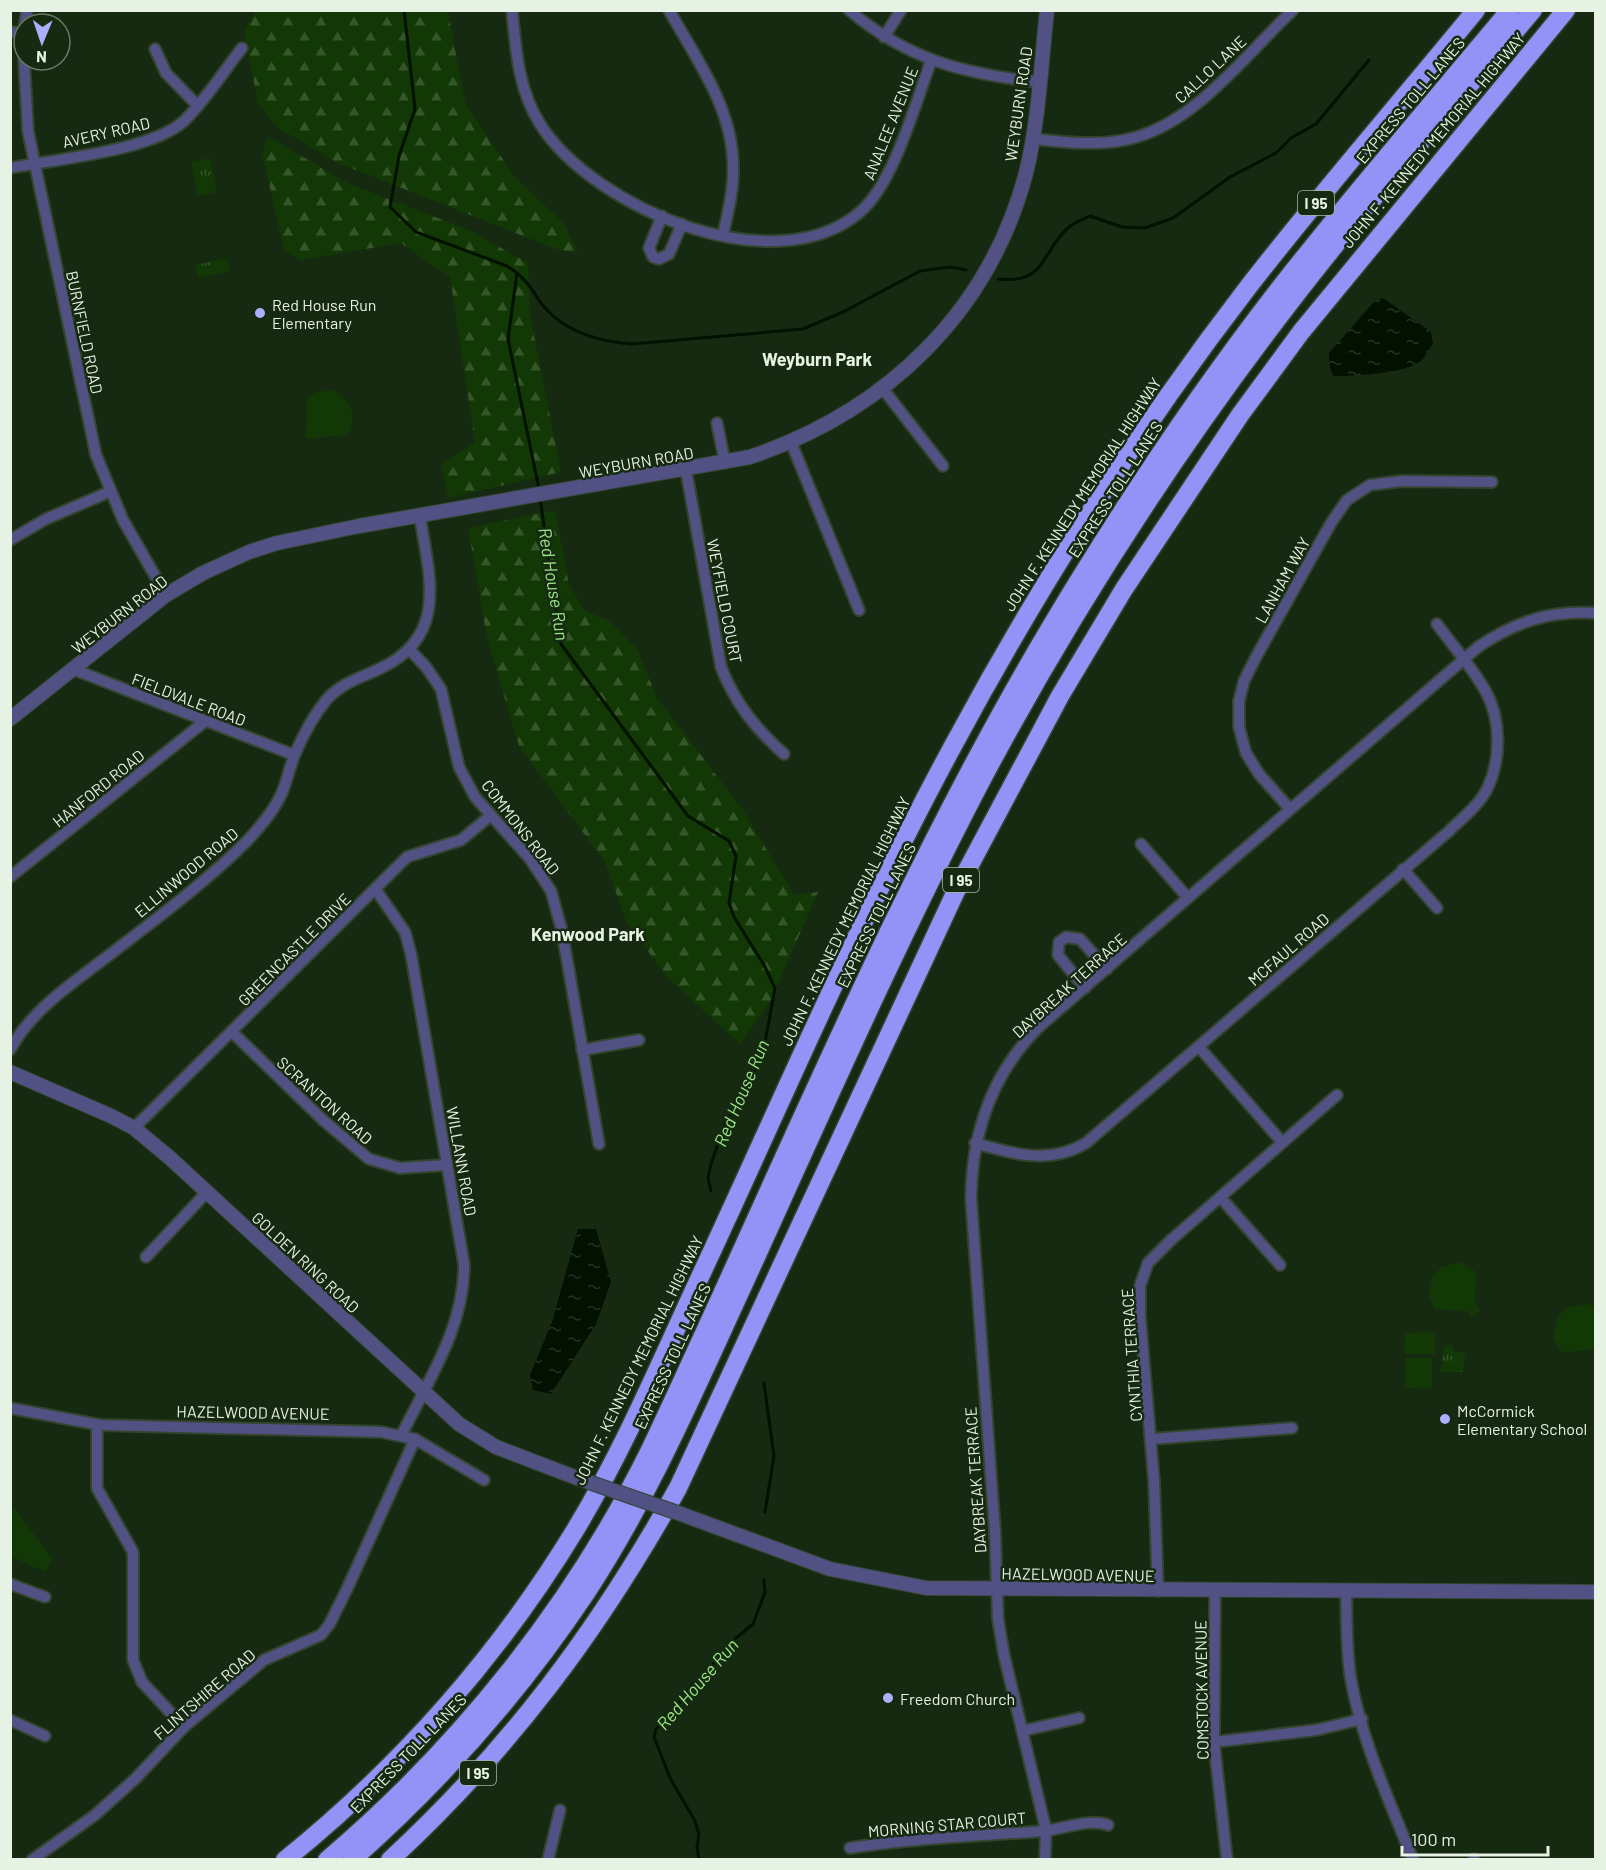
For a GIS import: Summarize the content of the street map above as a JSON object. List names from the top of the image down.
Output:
{
  "streets": {
    "highway": ["EXPRESS TOLL LANES", "JOHN F. KENNEDY MEMORIAL HIGHWAY", "I 95"],
    "street": [
      "CALLO LANE",
      "WEYBURN ROAD",
      "ANALEE AVENUE",
      "AVERY ROAD",
      "BURNFIELD ROAD",
      "LANHAM WAY",
      "WEYFIELD COURT",
      "FIELDVALE ROAD",
      "HANFORD ROAD",
      "COMMONS ROAD",
      "ELLINWOOD ROAD",
      "GREENCASTLE DRIVE",
      "MCFAUL ROAD",
      "DAYBREAK TERRACE",
      "SCRANTON ROAD",
      "WILLANN ROAD",
      "GOLDEN RING ROAD",
      "CYNTHIA TERRACE",
      "HAZELWOOD AVENUE",
      "COMSTOCK AVENUE",
      "FLINTSHIRE ROAD",
      "MORNING STAR COURT"
    ]
  },
  "crossings": [
    ["CALLO LANE", "WEYBURN ROAD"],
    ["WEYBURN ROAD", "BURNFIELD ROAD"],
    ["WEYBURN ROAD", "WEYFIELD COURT"],
    ["WEYBURN ROAD", "FIELDVALE ROAD"],
    ["WEYBURN ROAD", "ELLINWOOD ROAD"],
    ["AVERY ROAD", "BURNFIELD ROAD"],
    ["LANHAM WAY", "DAYBREAK TERRACE"],
    ["FIELDVALE ROAD", "HANFORD ROAD"],
    ["FIELDVALE ROAD", "ELLINWOOD ROAD"],
    ["COMMONS ROAD", "ELLINWOOD ROAD"],
    ["COMMONS ROAD", "GREENCASTLE DRIVE"],
    ["GREENCASTLE DRIVE", "SCRANTON ROAD"],
    ["GREENCASTLE DRIVE", "WILLANN ROAD"],
    ["GREENCASTLE DRIVE", "GOLDEN RING ROAD"],
    ["MCFAUL ROAD", "DAYBREAK TERRACE"],
    ["DAYBREAK TERRACE", "HAZELWOOD AVENUE"],
    ["DAYBREAK TERRACE", "MORNING STAR COURT"],
    ["SCRANTON ROAD", "WILLANN ROAD"],
    ["WILLANN ROAD", "GOLDEN RING ROAD"],
    ["WILLANN ROAD", "HAZELWOOD AVENUE"],
    ["GOLDEN RING ROAD", "HAZELWOOD AVENUE"],
    ["CYNTHIA TERRACE", "HAZELWOOD AVENUE"],
    ["HAZELWOOD AVENUE", "COMSTOCK AVENUE"],
    ["HAZELWOOD AVENUE", "FLINTSHIRE ROAD"]
  ],
  "districts": ["Weyburn Park", "Kenwood Park"],
  "water": ["Red House Run"],
  "places": ["Red House Run Elementary", "McCormick Elementary School", "Freedom Church"],
  "scale_bar": "100 m",
  "north": "bottom"
}
